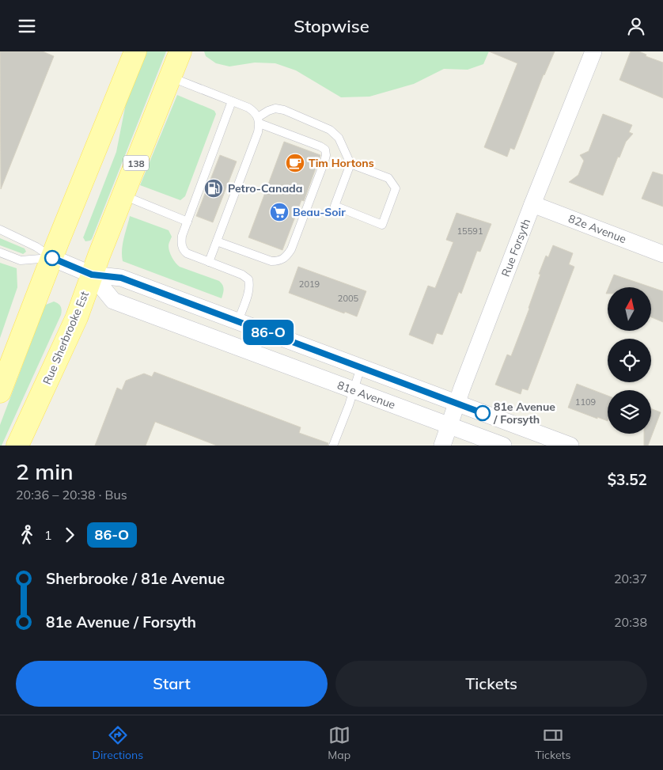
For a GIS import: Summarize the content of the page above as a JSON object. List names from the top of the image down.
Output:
{
  "streets": {
    "main road": ["138", "Rue Sherbrooke Est"],
    "street": ["82e Avenue", "Rue Forsyth", "81e Avenue"]
  },
  "crossings": [
    ["82e Avenue", "Rue Forsyth"],
    ["Rue Forsyth", "81e Avenue"],
    ["Rue Sherbrooke Est", "81e Avenue"]
  ],
  "places": {
    "cafe": ["Tim Hortons"],
    "fuel station": ["Petro-Canada"],
    "supermarket": ["Beau-Soir"],
    "other": ["81e Avenue / Forsyth"]
  },
  "lines": ["bus line 86-O"],
  "house_numbers": [
    "15591",
    "2019",
    "2005",
    "1109"
  ],
  "north": "top",
  "page": {
    "header": "Stopwise",
    "on_map": "86-O",
    "heading": ["2 min", "20:36 – 20:38 · Bus", "$3.52"],
    "legs": ["1", "86-O"],
    "list": [
      {
        "name": "Sherbrooke / 81e Avenue",
        "value": "20:37"
      },
      {
        "name": "81e Avenue / Forsyth",
        "value": "20:38"
      }
    ],
    "buttons": ["Start", "Tickets"],
    "tabs": ["Directions", "Map", "Tickets"]
  }
}
